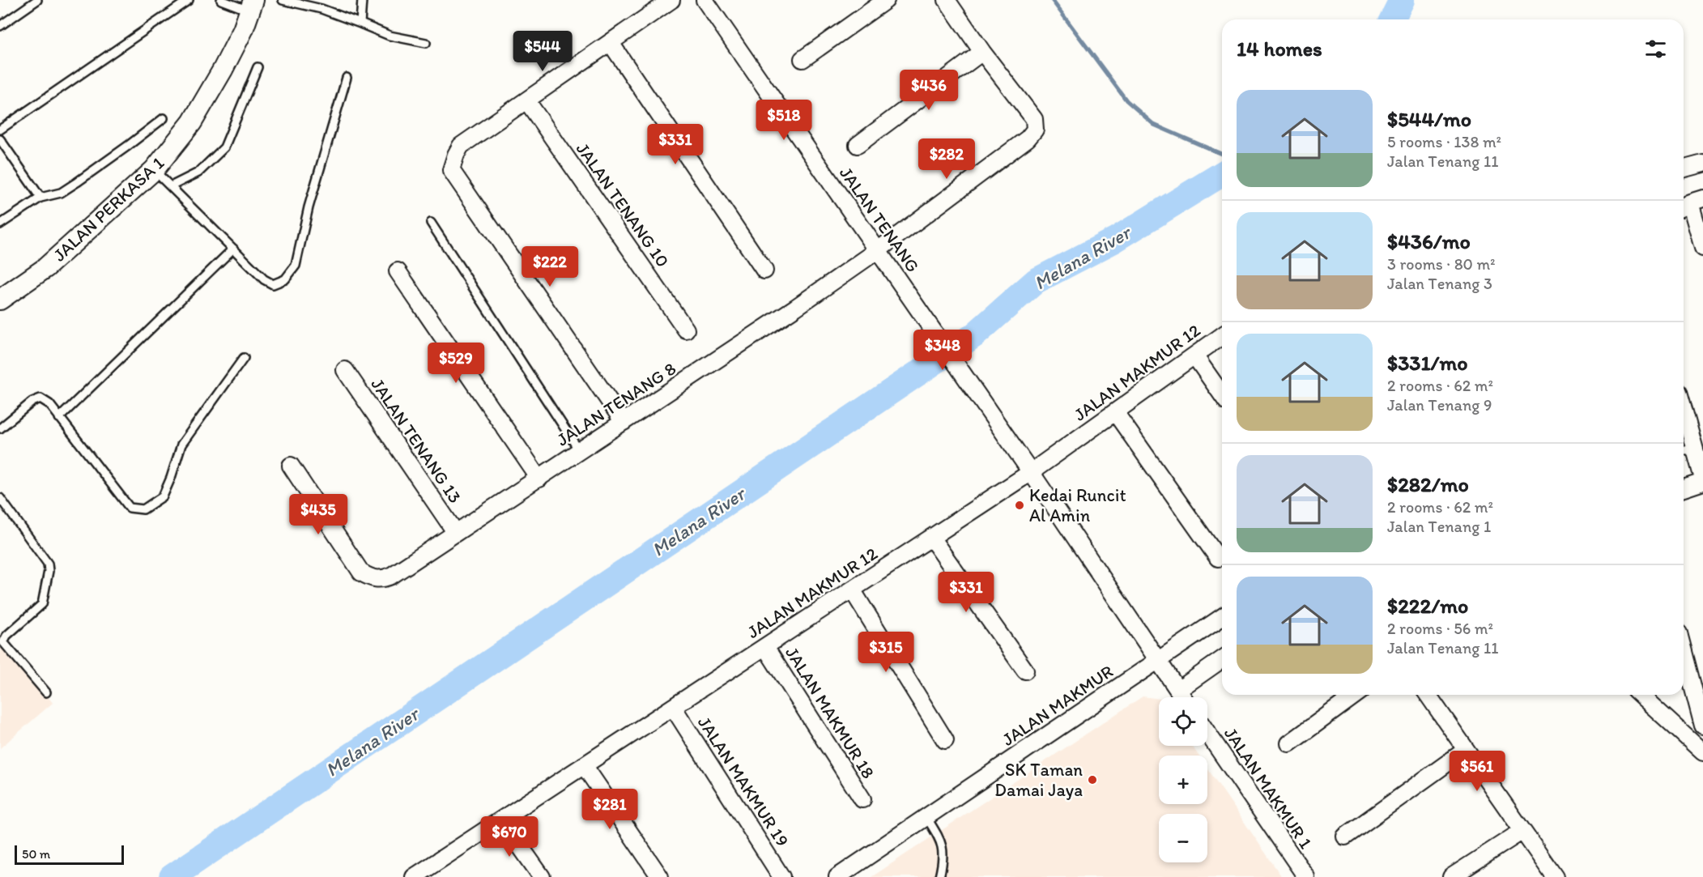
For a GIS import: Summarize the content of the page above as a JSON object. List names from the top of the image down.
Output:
{
  "streets": {
    "street": [
      "JALAN TENANG 10",
      "JALAN PERKASA 1",
      "JALAN TENANG",
      "JALAN MAKMUR 12",
      "JALAN TENANG 8",
      "JALAN TENANG 13",
      "JALAN MAKMUR",
      "JALAN MAKMUR 18",
      "JALAN MAKMUR 19",
      "JALAN MAKMUR 1"
    ]
  },
  "crossings": [
    ["JALAN TENANG", "JALAN MAKMUR 12"],
    ["JALAN TENANG", "JALAN TENANG 8"],
    ["JALAN TENANG", "JALAN MAKMUR"],
    ["JALAN MAKMUR 12", "JALAN MAKMUR 18"],
    ["JALAN MAKMUR 12", "JALAN MAKMUR 19"],
    ["JALAN TENANG 8", "JALAN TENANG 13"]
  ],
  "water": ["Melana River"],
  "places": ["Kedai Runcit Al Amin", "SK Taman Damai Jaya"],
  "scale_bar": "50 m",
  "page": {
    "heading": "14 homes",
    "price": [
      "$544",
      "$436",
      "$518",
      "$331",
      "$282",
      "$222",
      "$348",
      "$529",
      "$435",
      "$331",
      "$315",
      "$561",
      "$281",
      "$670"
    ],
    "list": [
      {
        "name": "$544/mo",
        "note": "5 rooms · 138 m² · Jalan Tenang 11"
      },
      {
        "name": "$436/mo",
        "note": "3 rooms · 80 m² · Jalan Tenang 3"
      },
      {
        "name": "$331/mo",
        "note": "2 rooms · 62 m² · Jalan Tenang 9"
      },
      {
        "name": "$282/mo",
        "note": "2 rooms · 62 m² · Jalan Tenang 1"
      },
      {
        "name": "$222/mo",
        "note": "2 rooms · 56 m² · Jalan Tenang 11"
      }
    ],
    "map_buttons": ["+", "−"],
    "scale": "50 m"
  }
}
